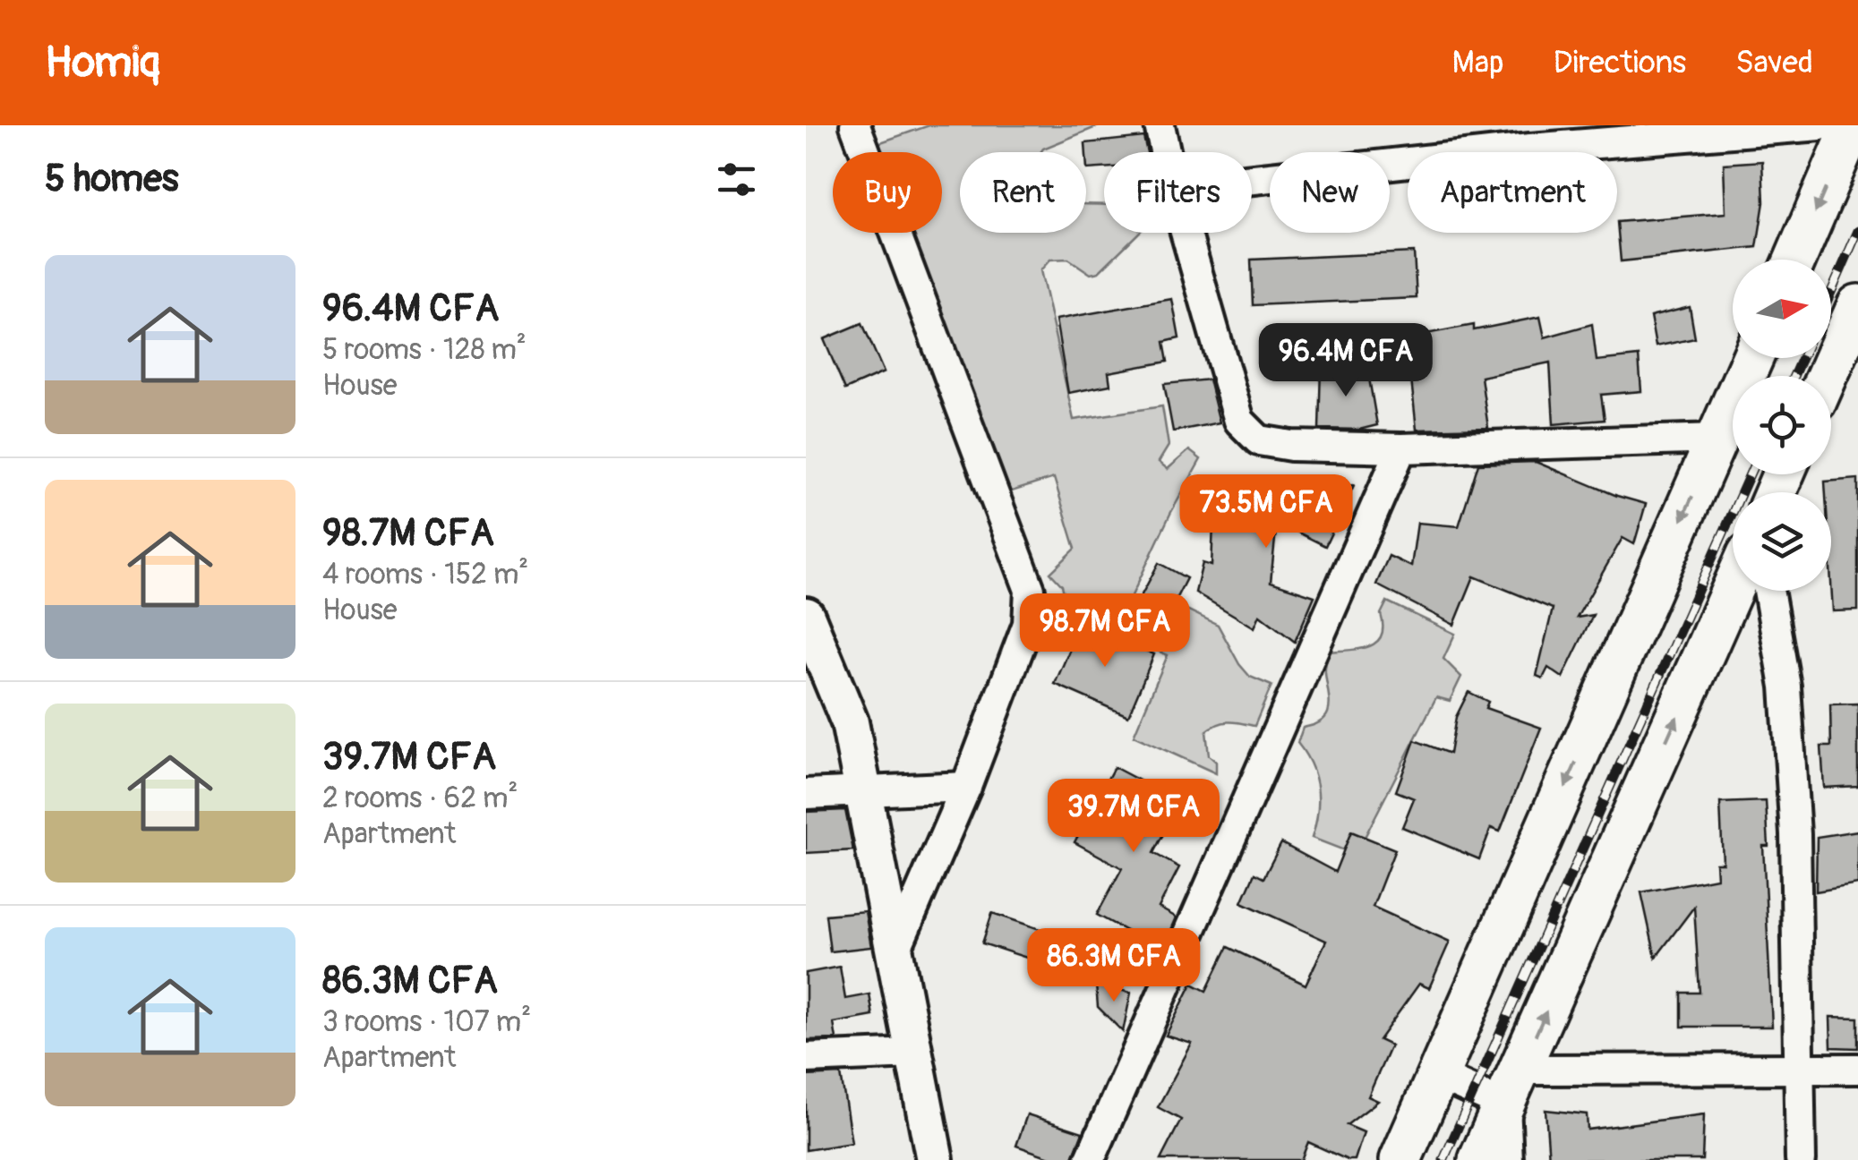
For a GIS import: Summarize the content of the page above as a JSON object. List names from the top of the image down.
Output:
{
  "north": "right",
  "page": {
    "header": "Homiq",
    "nav": ["Map", "Directions", "Saved"],
    "heading": "5 homes",
    "chip": [
      "Buy",
      "Rent",
      "Filters",
      "New",
      "Apartment"
    ],
    "list": [
      {
        "name": "96.4M CFA",
        "note": "5 rooms · 128 m² · House"
      },
      {
        "name": "98.7M CFA",
        "note": "4 rooms · 152 m² · House"
      },
      {
        "name": "39.7M CFA",
        "note": "2 rooms · 62 m² · Apartment"
      },
      {
        "name": "86.3M CFA",
        "note": "3 rooms · 107 m² · Apartment"
      }
    ],
    "price": [
      "96.4M CFA",
      "73.5M CFA",
      "98.7M CFA",
      "39.7M CFA",
      "86.3M CFA"
    ]
  }
}
